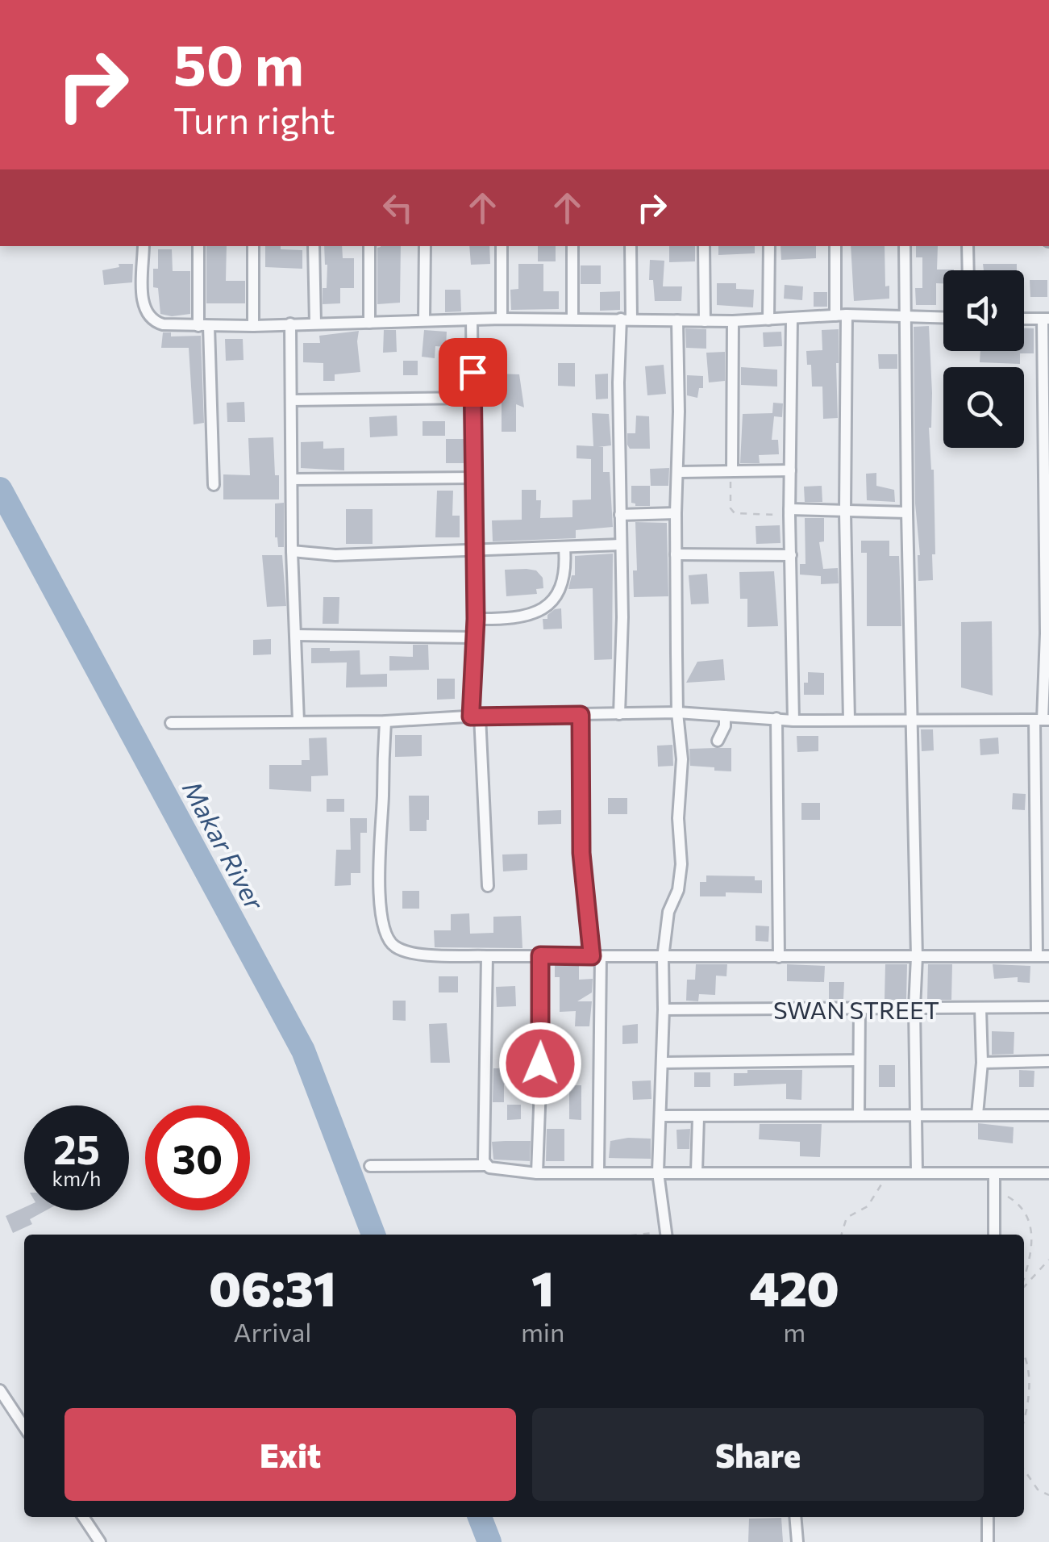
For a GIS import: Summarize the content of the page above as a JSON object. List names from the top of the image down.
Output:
{
  "streets": {
    "street": ["SWAN STREET"]
  },
  "water": ["Makar River"],
  "page": {
    "turn": ["50 m", "Turn right"],
    "speed": "25 km/h",
    "limit": "30",
    "eta": [
      "06:31",
      "Arrival",
      "1",
      "min",
      "420",
      "m"
    ],
    "buttons": ["Exit", "Share"]
  }
}
